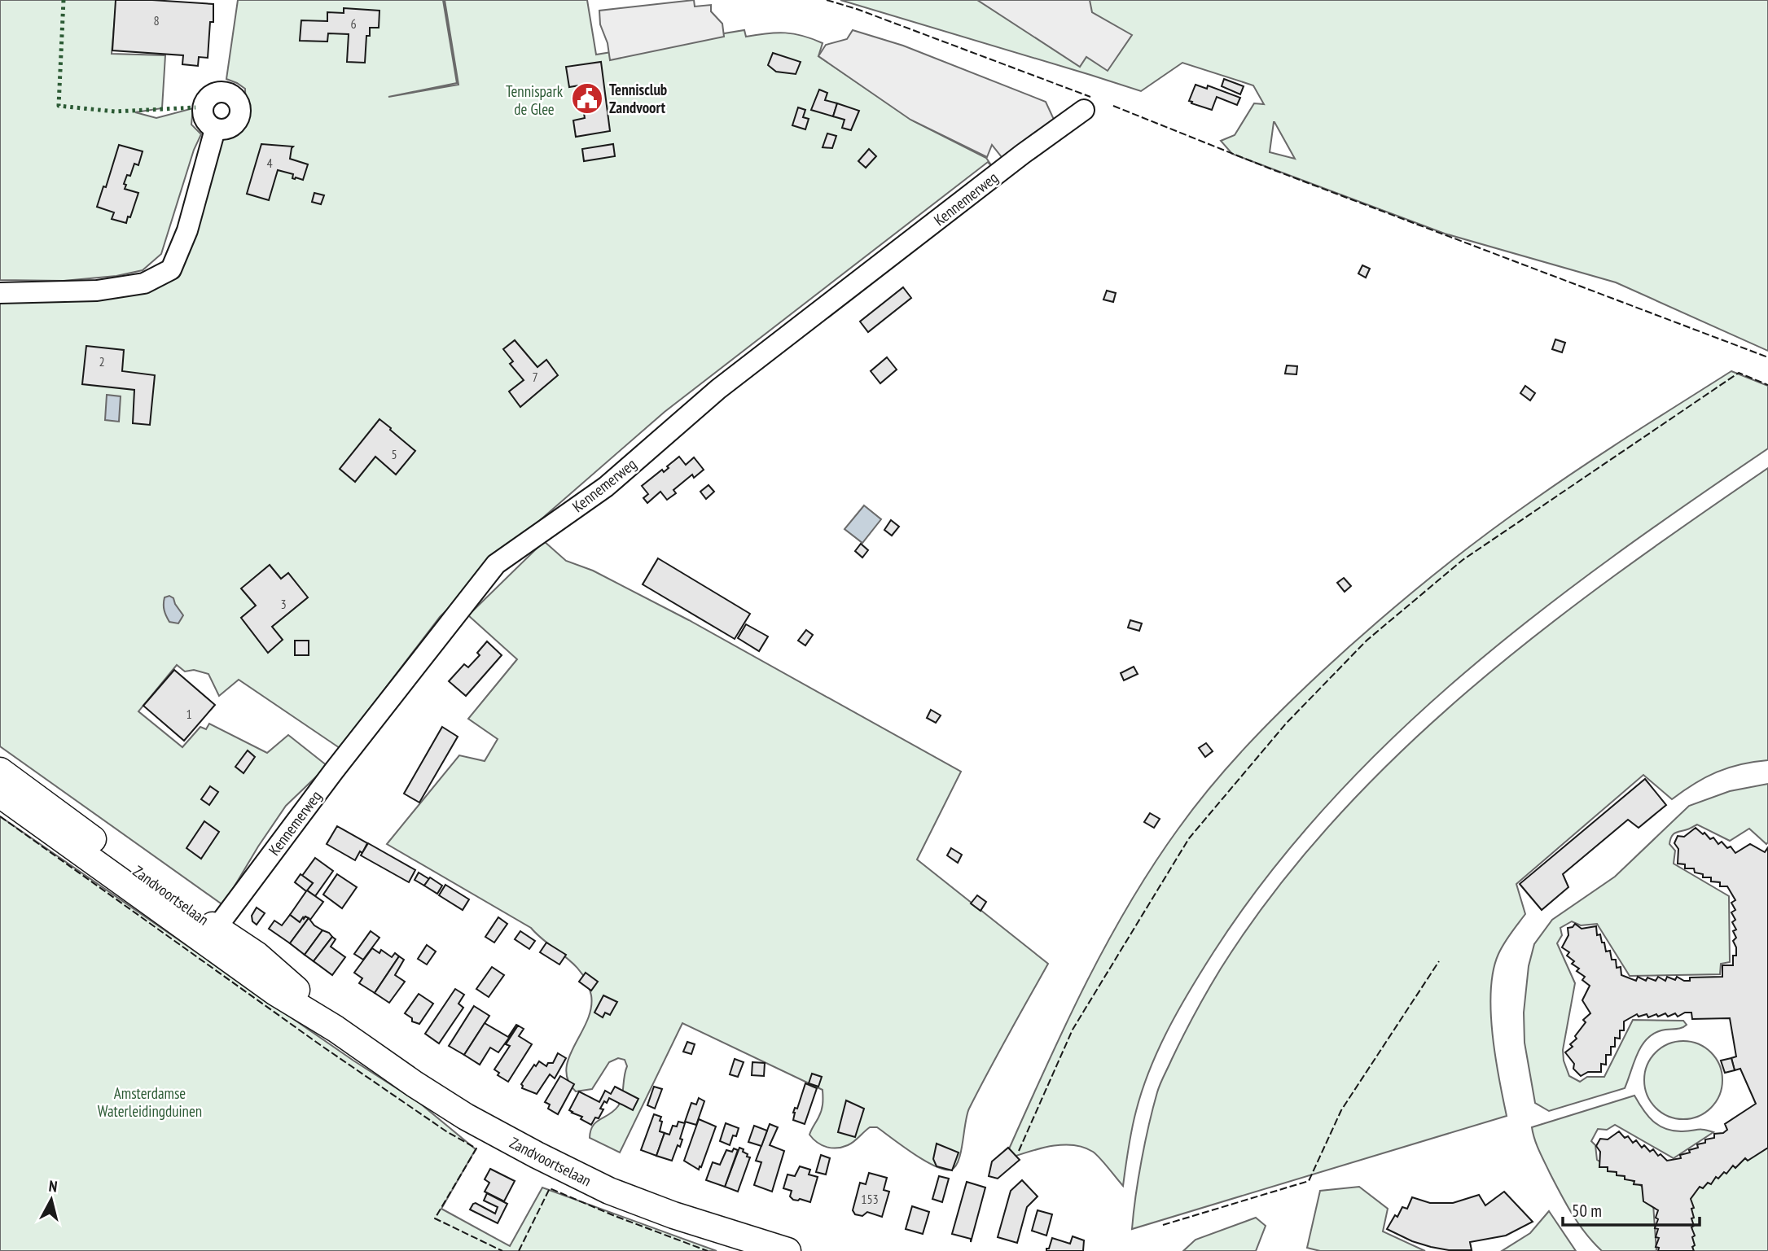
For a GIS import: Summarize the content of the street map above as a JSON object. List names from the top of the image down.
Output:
{
  "streets": {
    "main road": ["Zandvoortselaan"],
    "street": ["Kennemerweg"]
  },
  "crossings": [
    ["Kennemerweg", "Zandvoortselaan"]
  ],
  "parks": ["Tennispark de Glee", "Amsterdamse Waterleidingduinen"],
  "places": {
    "public building": ["Tennisclub Zandvoort"]
  },
  "house_numbers": [
    "8",
    "6",
    "4",
    "2",
    "7",
    "5",
    "3",
    "1",
    "153"
  ],
  "scale_bar": "50 m",
  "north": "top"
}
